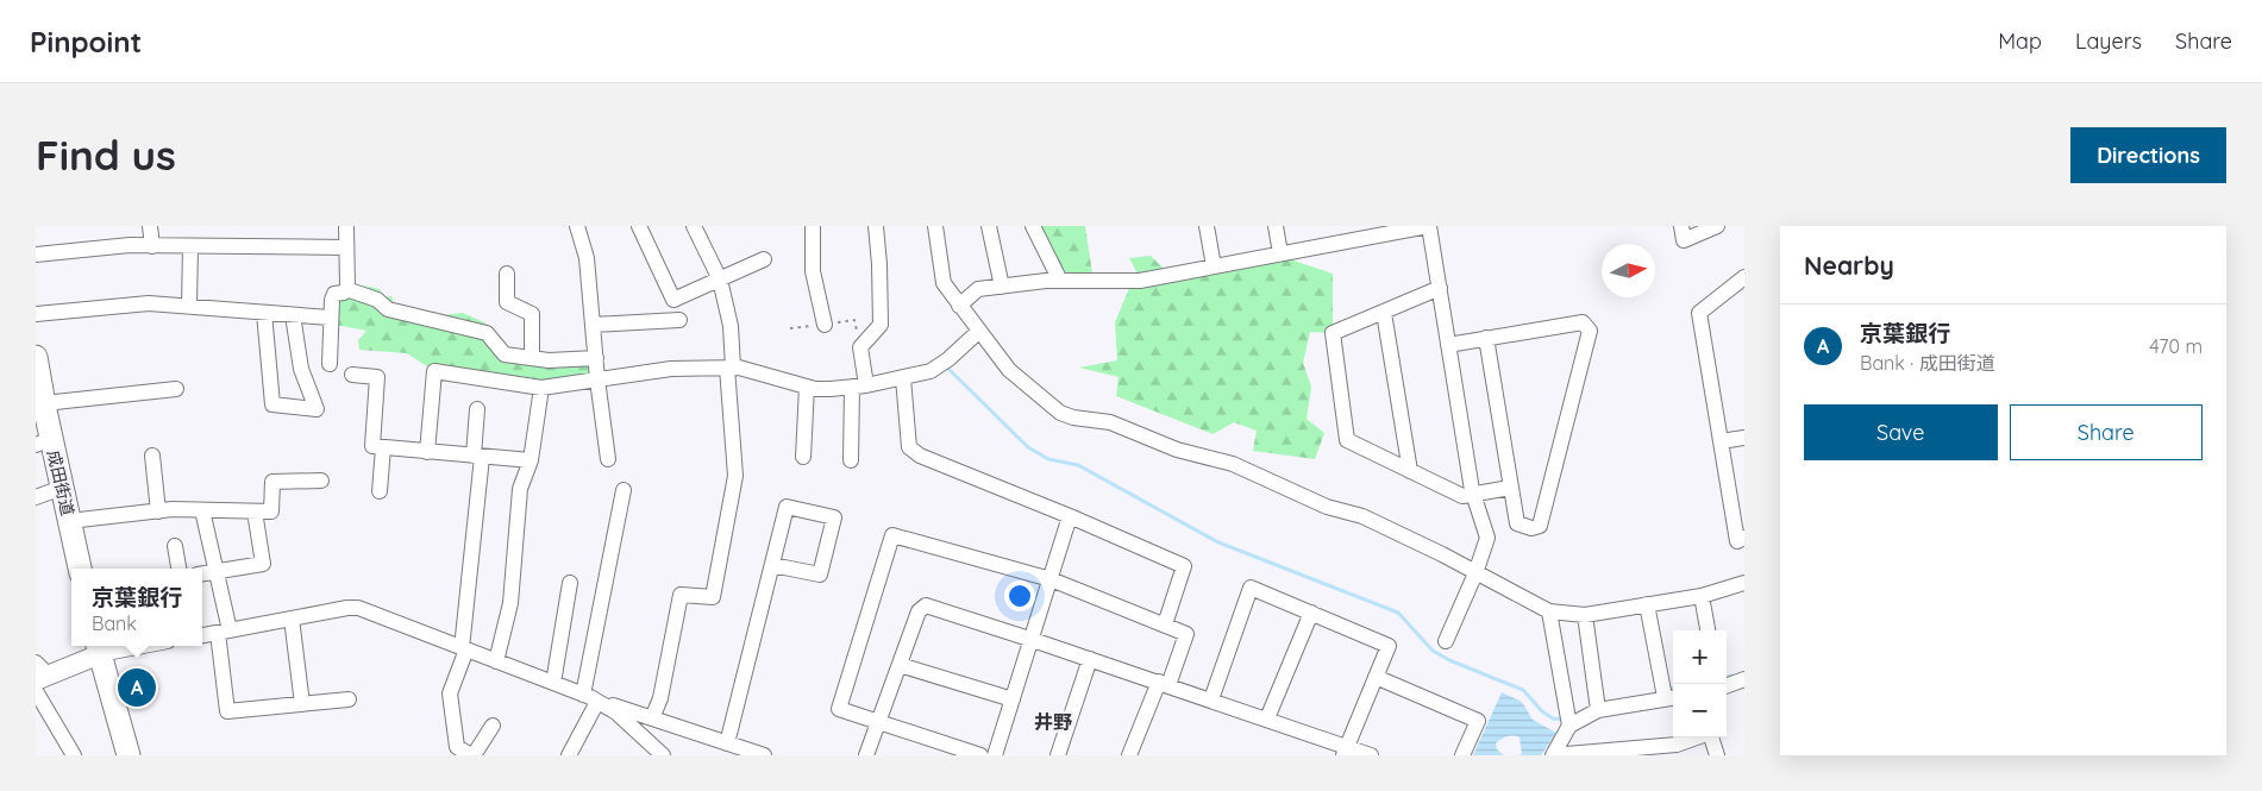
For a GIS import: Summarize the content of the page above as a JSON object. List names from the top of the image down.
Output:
{
  "streets": {
    "highway": ["成田街道"]
  },
  "districts": ["井野"],
  "north": "right",
  "page": {
    "header": "Pinpoint",
    "nav": ["Map", "Layers", "Share"],
    "buttons": [
      "Directions",
      ["Save", "Share"]
    ],
    "title": "Find us",
    "heading": "Nearby",
    "list": [
      {
        "mark": "A",
        "name": "京葉銀行",
        "note": "Bank · 成田街道",
        "value": "470 m"
      }
    ],
    "popup": ["京葉銀行", "Bank"],
    "map_buttons": ["+", "−"],
    "pins": "A"
  }
}
